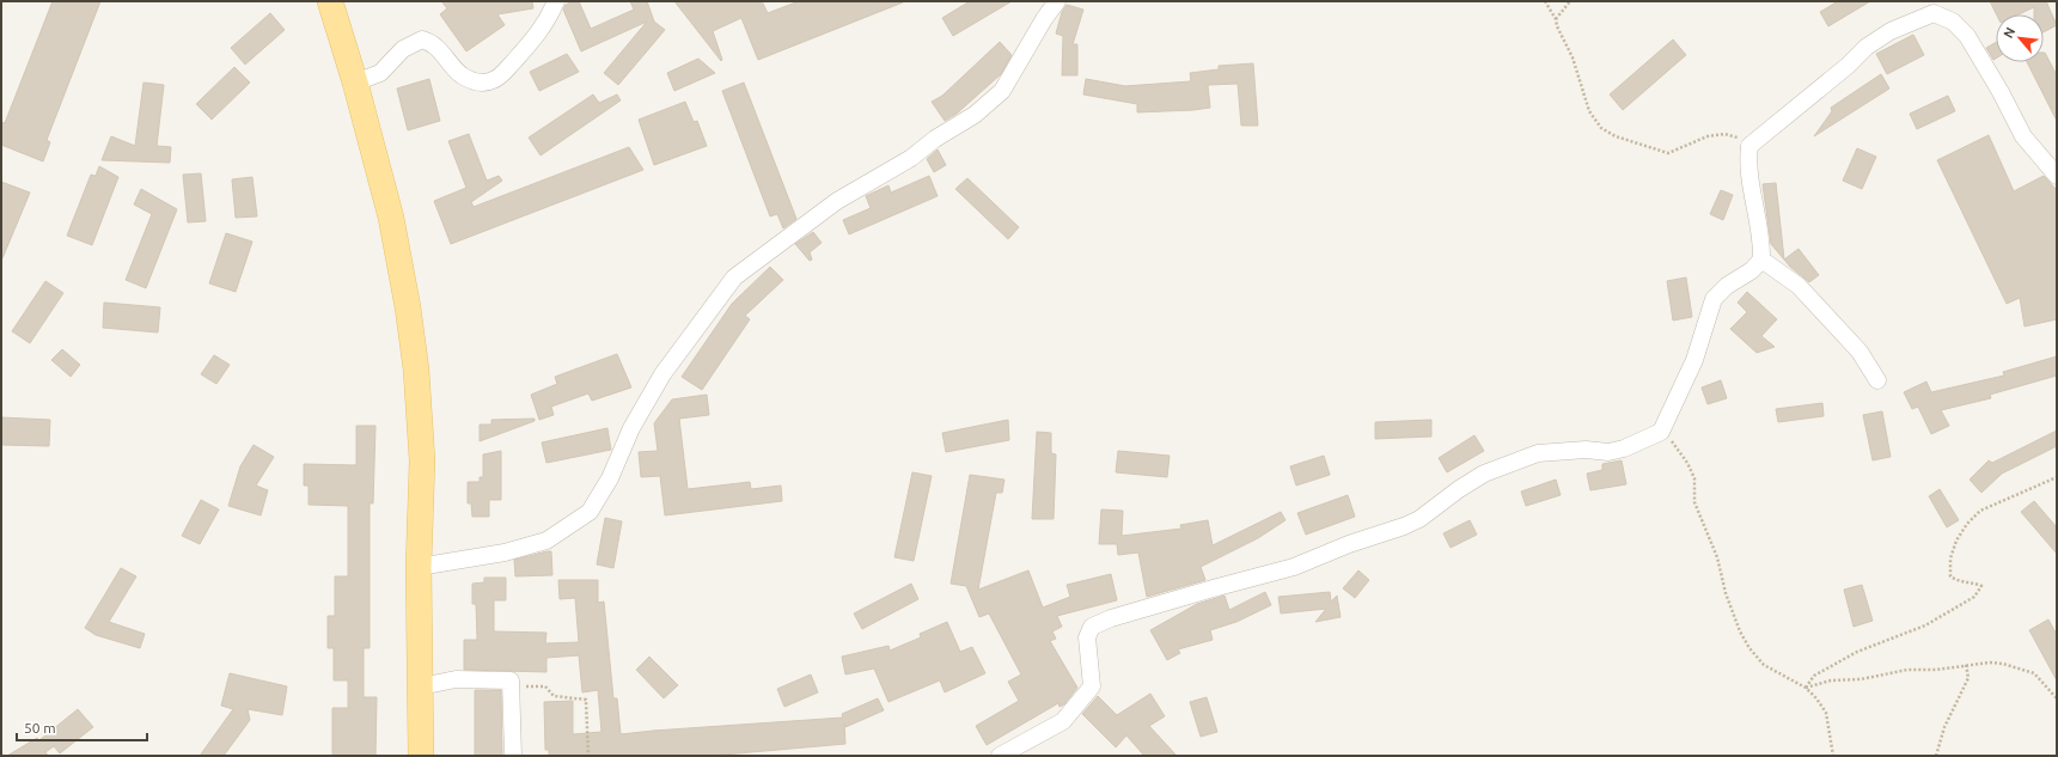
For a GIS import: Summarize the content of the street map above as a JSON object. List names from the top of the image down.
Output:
{
  "scale_bar": "50 m",
  "north": "top left"
}
